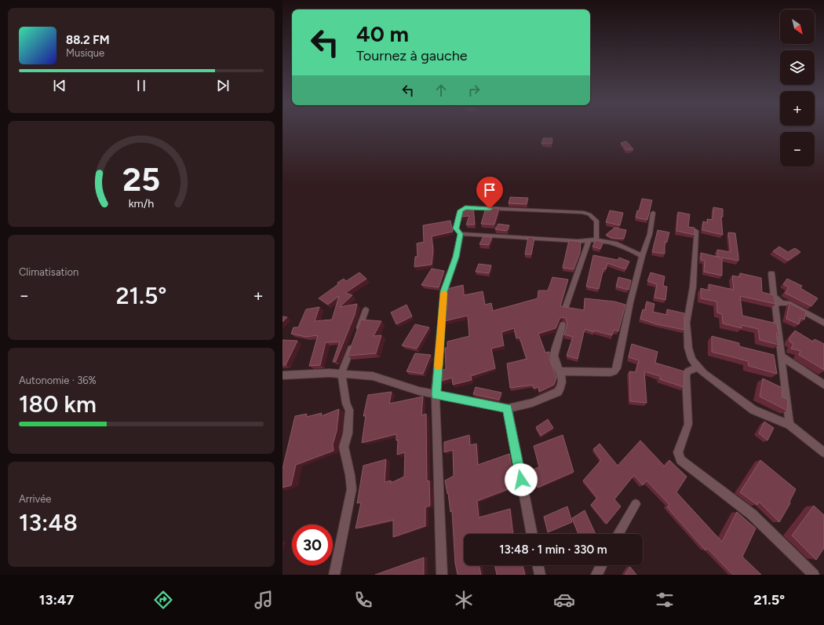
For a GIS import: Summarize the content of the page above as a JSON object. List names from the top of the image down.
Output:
{
  "north": "bottom right",
  "page": {
    "map_buttons": ["+", "−"],
    "turn": ["40 m", "Tournez à gauche"],
    "song": ["88.2 FM", "Musique"],
    "tile": [
      "Climatisation",
      ["Autonomie · 36%", "180 km"],
      ["Arrivée", "13:48"]
    ],
    "heat": ["−", "21.5°", "+"],
    "limit": "30",
    "trip": "13:48 · 1 min · 330 m",
    "tabs": ["13:47", "21.5°"],
    "gauge": ["25", "km/h"]
  }
}
